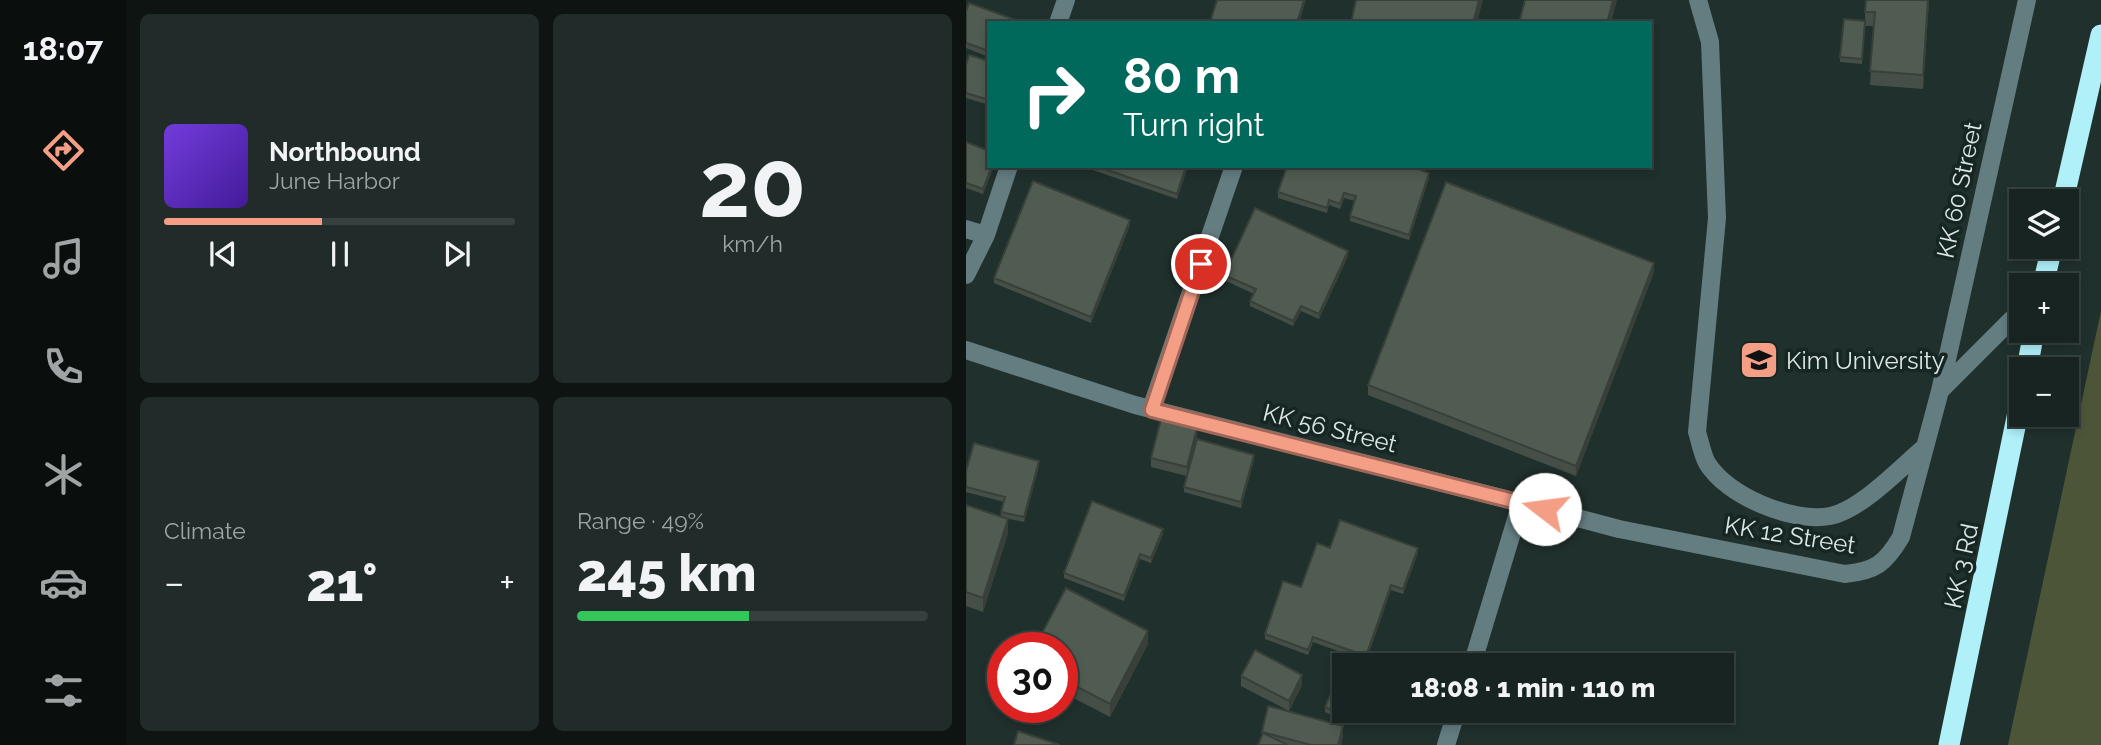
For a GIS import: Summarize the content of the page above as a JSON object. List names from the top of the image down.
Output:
{
  "streets": {
    "highway": ["KK 3 Rd"],
    "street": ["KK 60 Street", "KK 56 Street", "KK 12 Street"]
  },
  "crossings": [
    ["KK 60 Street", "KK 12 Street"],
    ["KK 56 Street", "KK 12 Street"]
  ],
  "places": {
    "school or university": ["Kim University"]
  },
  "page": {
    "tabs": "18:07",
    "tile": [
      ["20", "km/h"],
      "Climate",
      ["Range · 49%", "245 km"]
    ],
    "turn": ["80 m", "Turn right"],
    "song": ["Northbound", "June Harbor"],
    "map_buttons": ["+", "−"],
    "heat": ["−", "21°", "+"],
    "limit": "30",
    "trip": "18:08 · 1 min · 110 m"
  }
}
